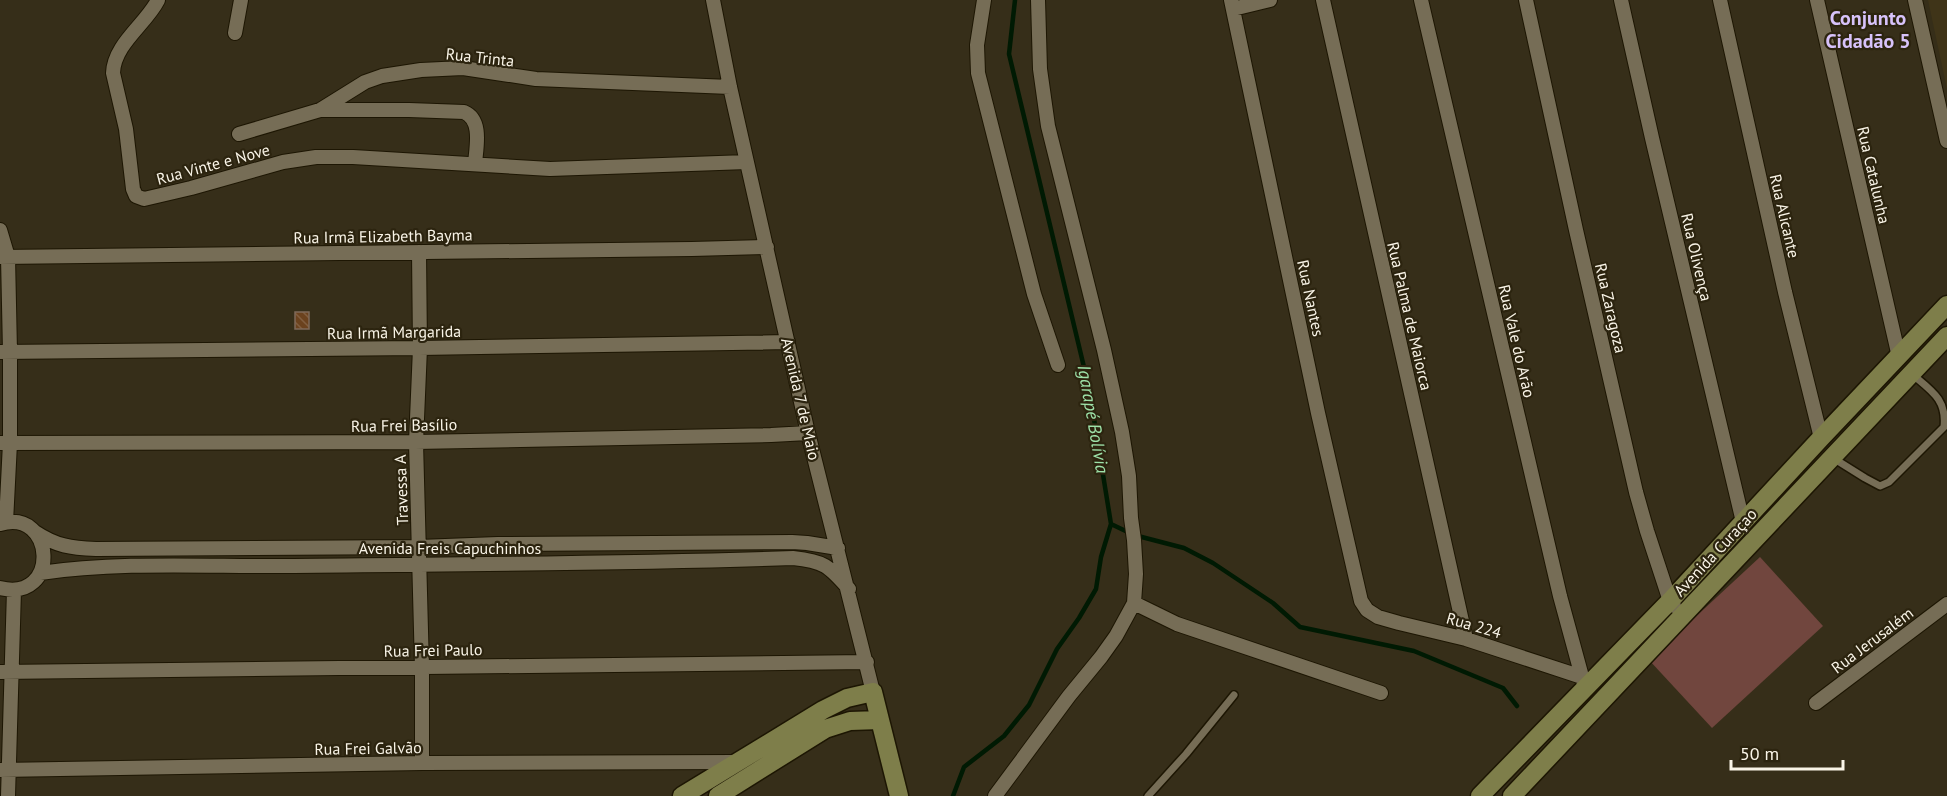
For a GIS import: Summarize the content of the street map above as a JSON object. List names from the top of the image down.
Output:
{
  "streets": {
    "main road": ["Avenida 7 de Maio", "Avenida Curaçao"],
    "street": [
      "Rua Trinta",
      "Rua Vinte e Nove",
      "Rua Catalunha",
      "Rua Alicante",
      "Rua Irmã Elizabeth Bayma",
      "Rua Olivença",
      "Rua Nantes",
      "Rua Zaragoza",
      "Rua Palma de Maiorca",
      "Rua Irmã Margarida",
      "Rua Vale do Arão",
      "Rua Frei Basílio",
      "Travessa A",
      "Avenida Freis Capuchinhos",
      "Rua 224",
      "Rua Jerusalém",
      "Rua Frei Paulo",
      "Rua Frei Galvão"
    ]
  },
  "crossings": [
    ["Rua Trinta", "Avenida 7 de Maio"],
    ["Rua Vinte e Nove", "Avenida 7 de Maio"],
    ["Rua Catalunha", "Avenida Curaçao"],
    ["Rua Alicante", "Avenida Curaçao"],
    ["Rua Irmã Elizabeth Bayma", "Avenida 7 de Maio"],
    ["Rua Irmã Elizabeth Bayma", "Travessa A"],
    ["Rua Olivença", "Avenida Curaçao"],
    ["Rua Nantes", "Rua 224"],
    ["Rua Zaragoza", "Avenida Curaçao"],
    ["Rua Palma de Maiorca", "Rua 224"],
    ["Rua Irmã Margarida", "Avenida 7 de Maio"],
    ["Rua Irmã Margarida", "Travessa A"],
    ["Rua Vale do Arão", "Avenida Curaçao"],
    ["Rua Vale do Arão", "Rua 224"],
    ["Avenida 7 de Maio", "Rua Frei Basílio"],
    ["Avenida 7 de Maio", "Avenida Freis Capuchinhos"],
    ["Avenida 7 de Maio", "Rua Frei Paulo"],
    ["Rua Frei Basílio", "Travessa A"],
    ["Travessa A", "Avenida Freis Capuchinhos"],
    ["Travessa A", "Rua Frei Paulo"],
    ["Travessa A", "Rua Frei Galvão"],
    ["Avenida Curaçao", "Rua 224"]
  ],
  "districts": ["Conjunto Cidadão 5"],
  "water": ["Igarapé Bolívia"],
  "scale_bar": "50 m"
}
